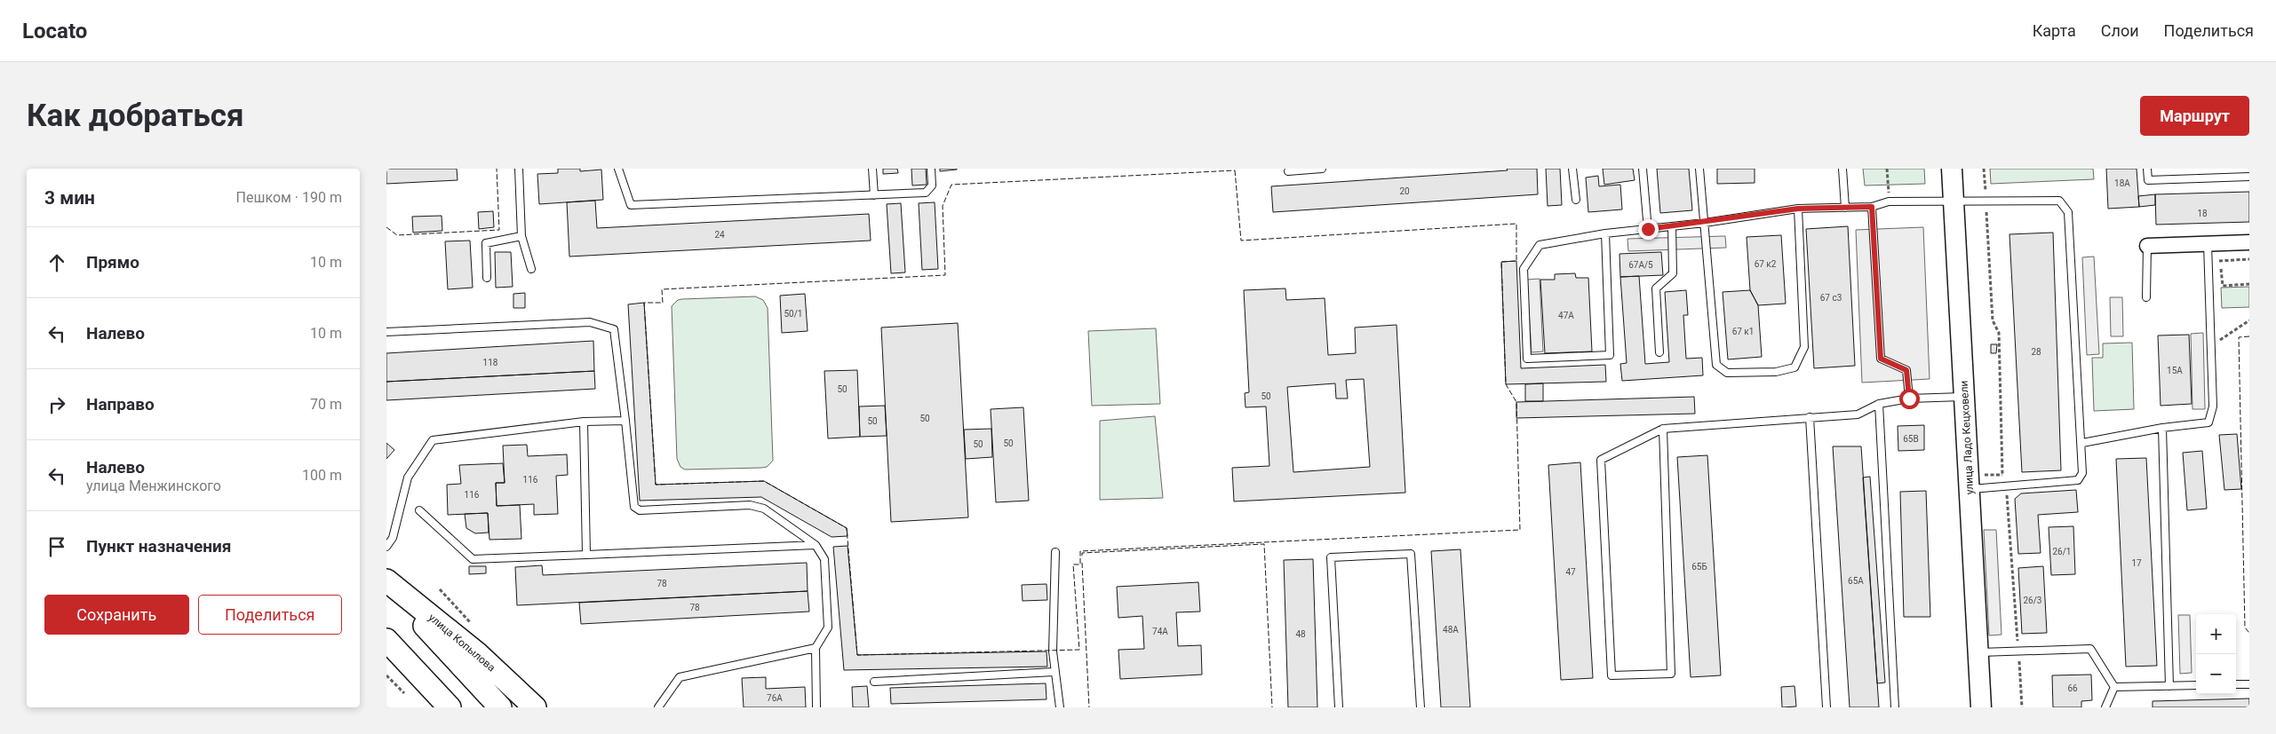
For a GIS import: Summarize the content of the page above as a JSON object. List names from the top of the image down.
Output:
{
  "streets": {
    "main road": ["улица Ладо Кецховели", "улица Копылова"]
  },
  "house_numbers": [
    "18А",
    "20",
    "18",
    "24",
    "67 к2",
    "67А/5",
    "67 с3",
    "50/1",
    "47А",
    "67 к1",
    "28",
    "118",
    "15А",
    "50",
    "50",
    "50",
    "50",
    "65В",
    "50",
    "50",
    "116",
    "116",
    "26/1",
    "17",
    "65Б",
    "47",
    "65А",
    "78",
    "26/3",
    "78",
    "48А",
    "74А",
    "48",
    "66",
    "76А"
  ],
  "page": {
    "header": "Locato",
    "nav": ["Карта", "Слои", "Поделиться"],
    "buttons": [
      "Маршрут",
      ["Сохранить", "Поделиться"]
    ],
    "title": "Как добраться",
    "heading": ["3 мин", "Пешком · 190 m"],
    "list": [
      ["Прямо", "10 m"],
      ["Налево", "10 m"],
      ["Направо", "70 m"],
      ["Налево", "улица Менжинского", "100 m"],
      "Пункт назначения"
    ],
    "map_buttons": ["+", "−"]
  }
}
